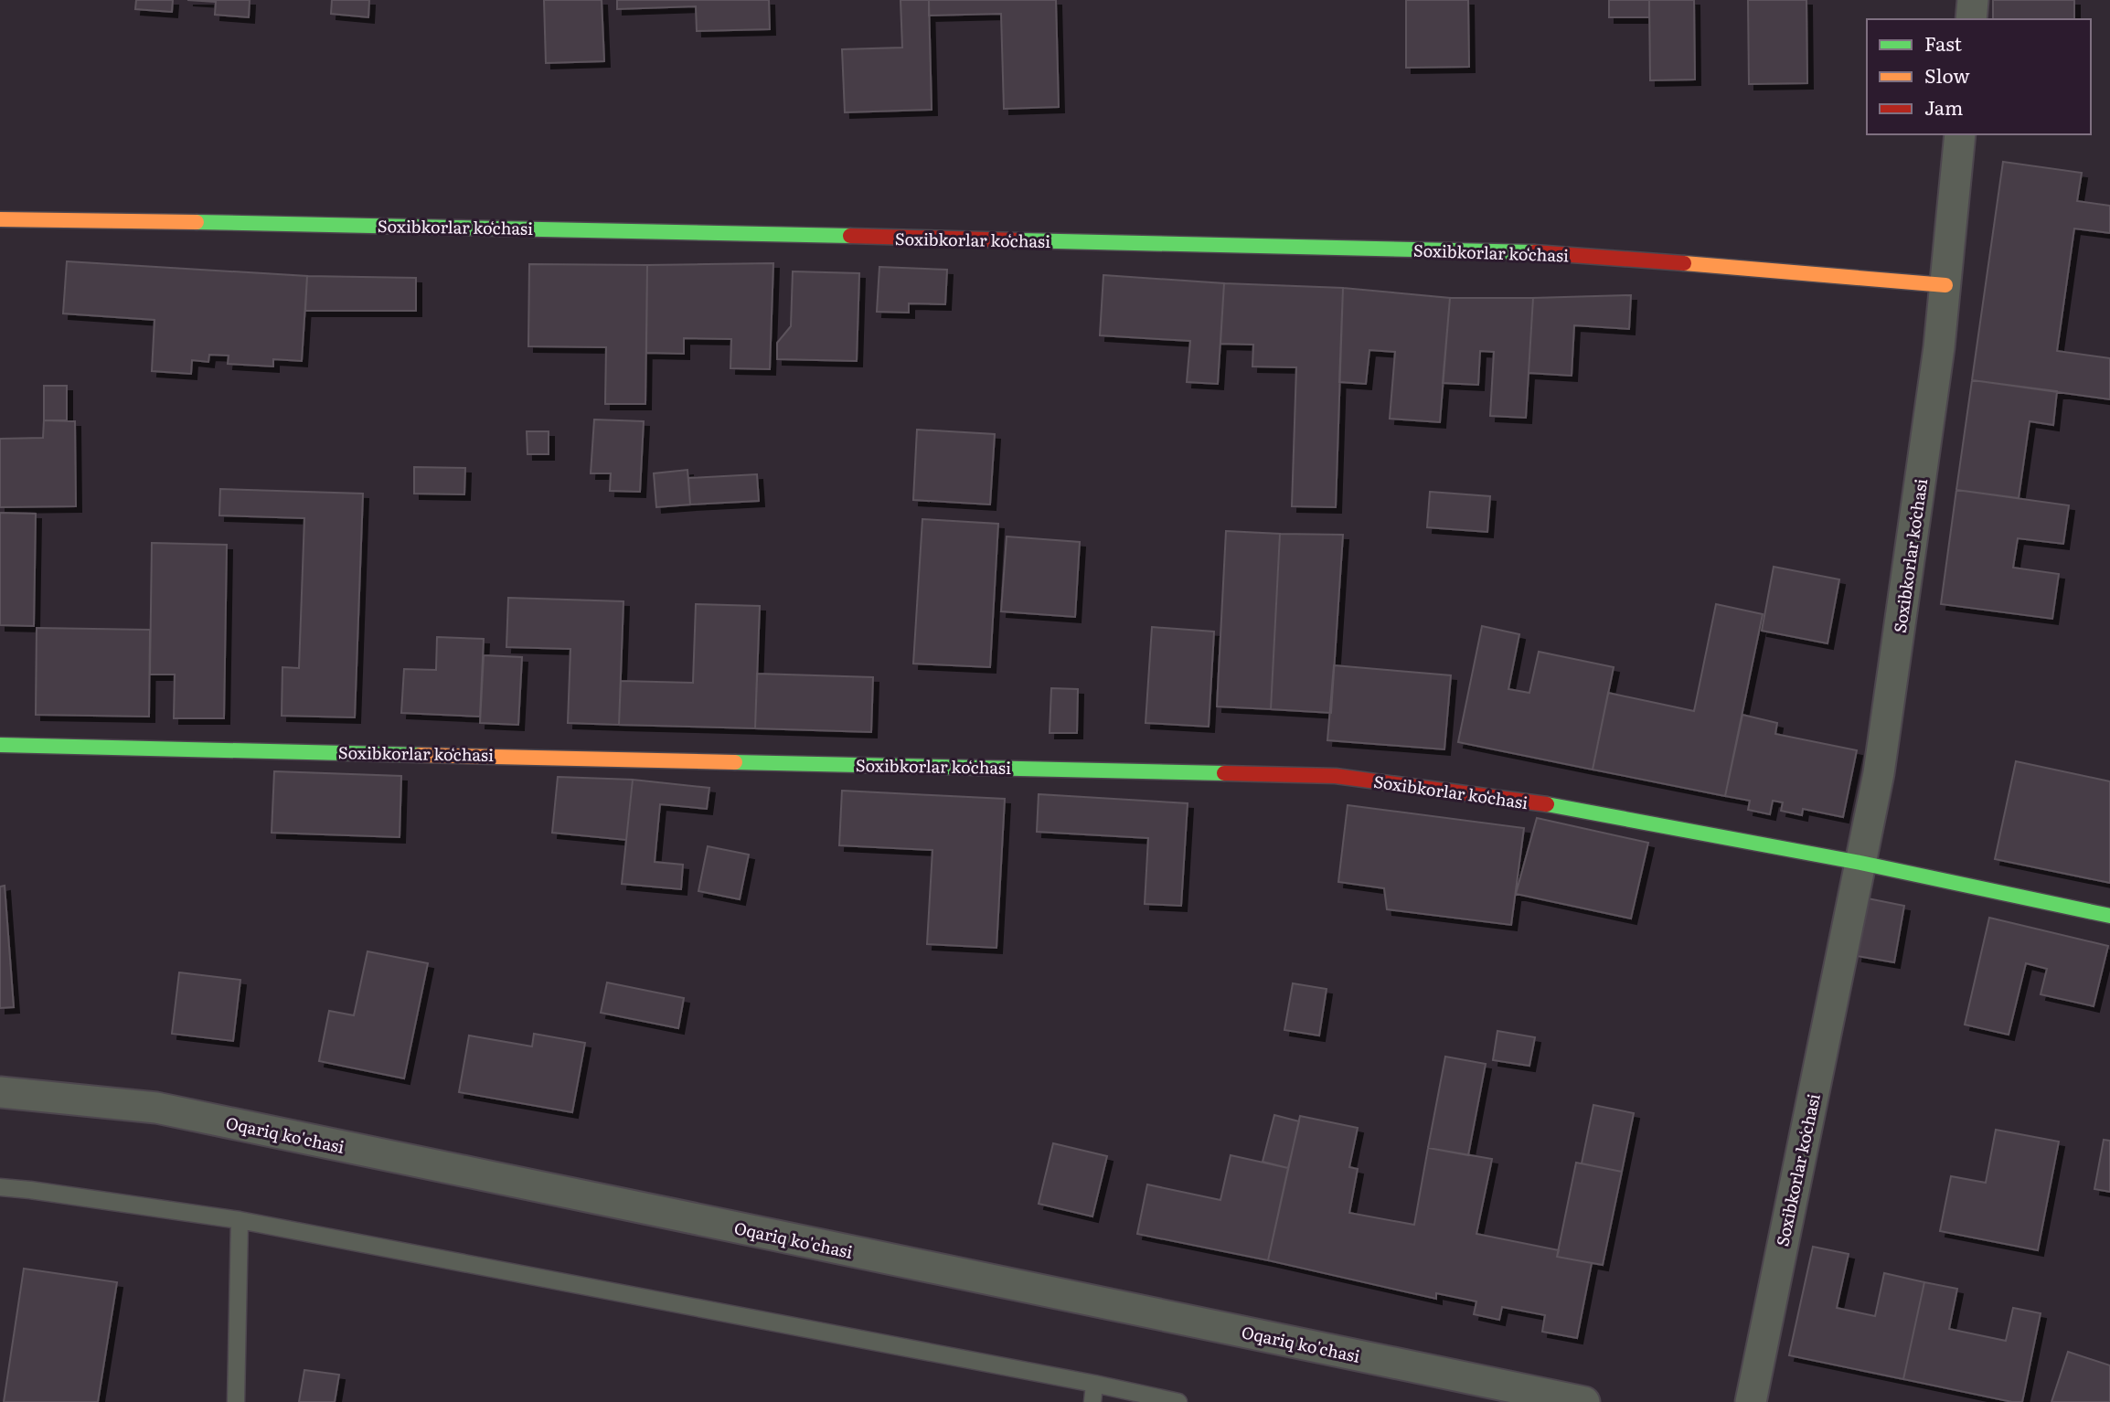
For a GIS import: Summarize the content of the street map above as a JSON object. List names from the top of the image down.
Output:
{
  "streets": {
    "street": ["Soxibkorlar koʻchasi", "Oqariq ko'chasi"]
  },
  "legend": ["Fast", "Slow", "Jam"]
}
